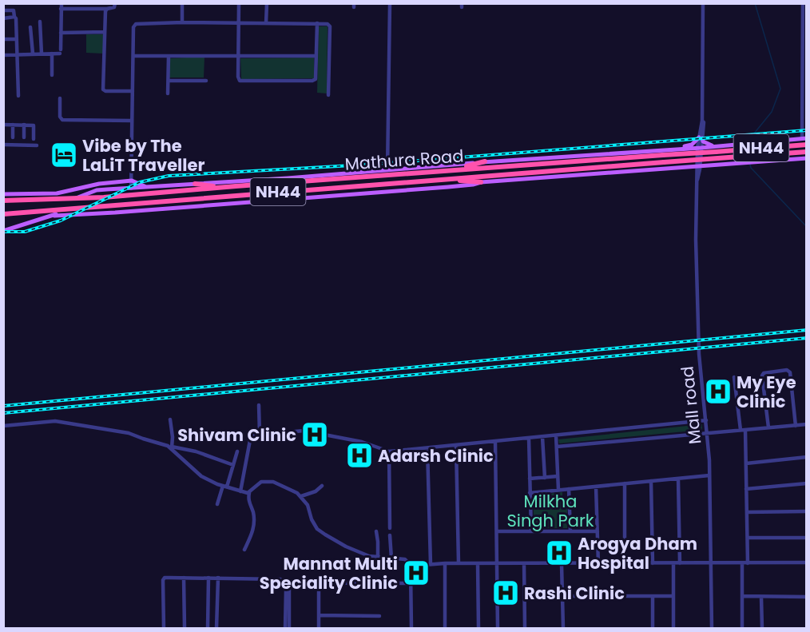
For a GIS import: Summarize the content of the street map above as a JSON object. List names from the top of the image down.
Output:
{
  "streets": {
    "highway": ["NH44", "Mathura Road"],
    "street": ["Mall road"]
  },
  "parks": ["Milkha Singh Park"],
  "places": {
    "hotel": ["Vibe by The LaLiT Traveller"],
    "hospital": [
      "My Eye Clinic",
      "Shivam Clinic",
      "Adarsh Clinic",
      "Arogya Dham Hospital",
      "Mannat Multi Speciality Clinic",
      "Rashi Clinic"
    ]
  }
}
